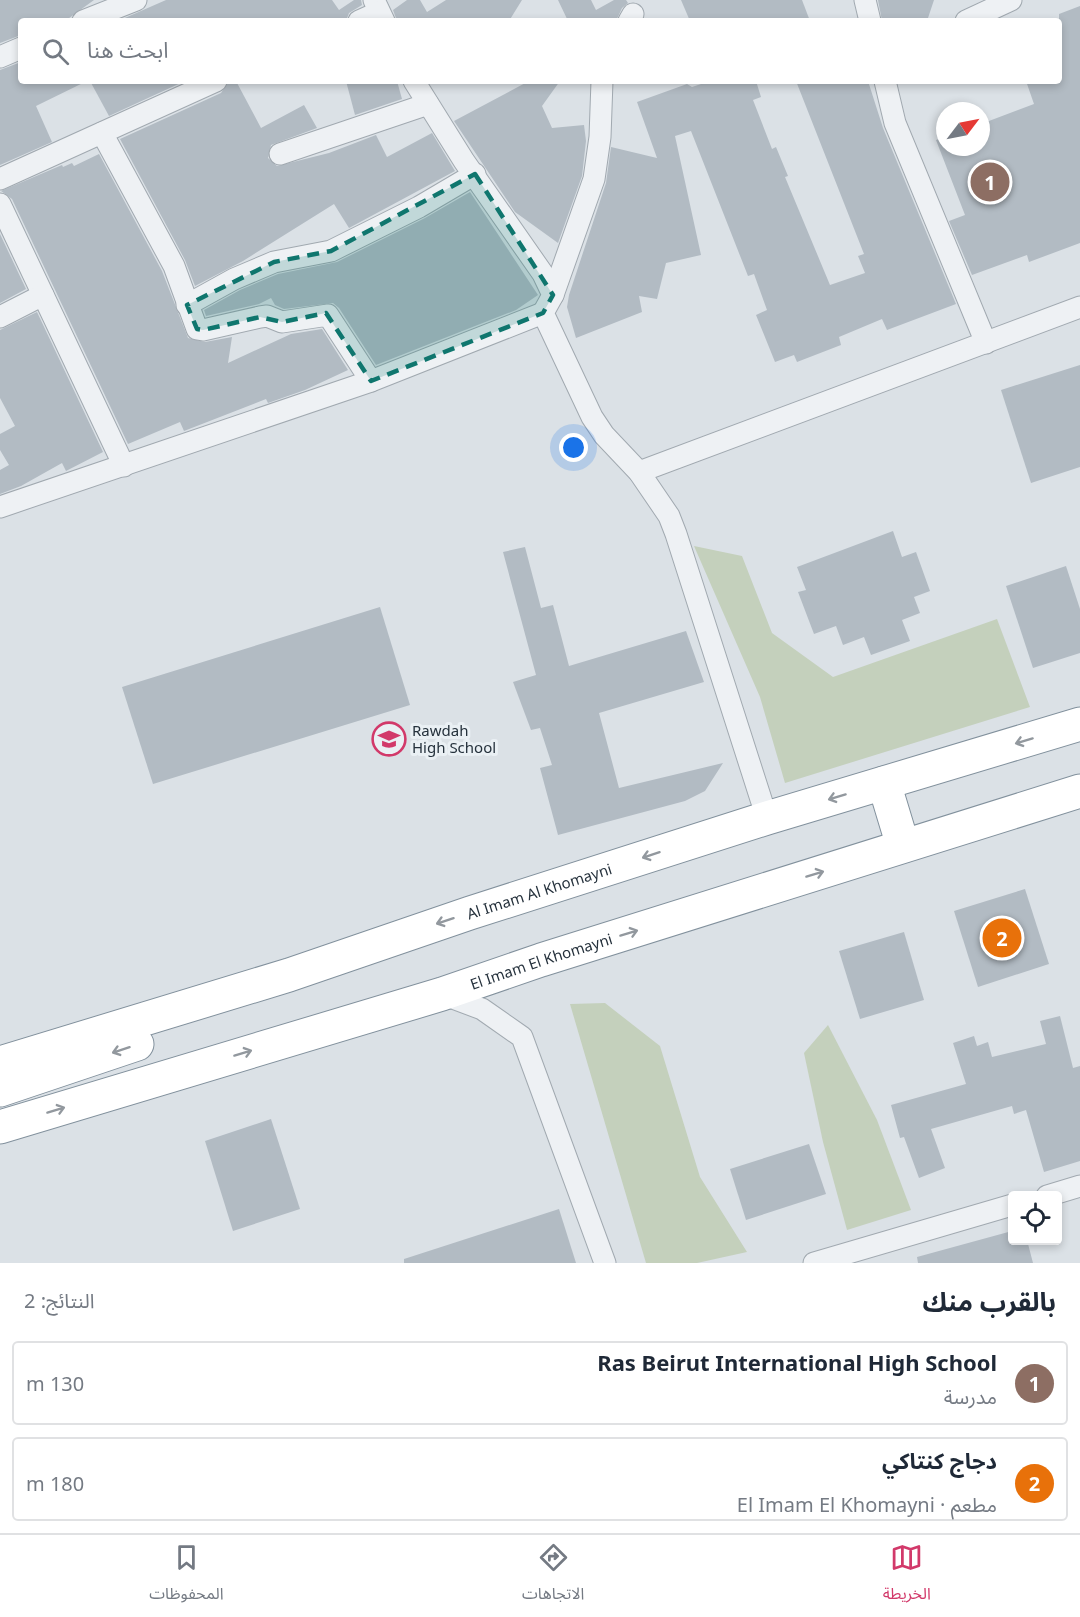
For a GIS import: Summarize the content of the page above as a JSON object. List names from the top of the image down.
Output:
{
  "streets": {
    "highway": ["Al Imam Al Khomayni", "El Imam El Khomayni"]
  },
  "one_way": ["Al Imam Al Khomayni"],
  "places": {
    "school or university": ["Rawdah High School"]
  },
  "north": "top right",
  "page": {
    "search": "ابحث هنا",
    "pins": ["1", "2"],
    "heading": ["بالقرب منك", "النتائج: 2"],
    "list": [
      {
        "mark": "1",
        "name": "Ras Beirut International High School",
        "note": "مدرسة",
        "value": "130 m"
      },
      {
        "mark": "2",
        "name": "دجاج كنتاكي",
        "note": "مطعم · El Imam El Khomayni",
        "value": "180 m"
      }
    ],
    "nav": ["الخريطة", "الاتجاهات", "المحفوظات"]
  }
}
